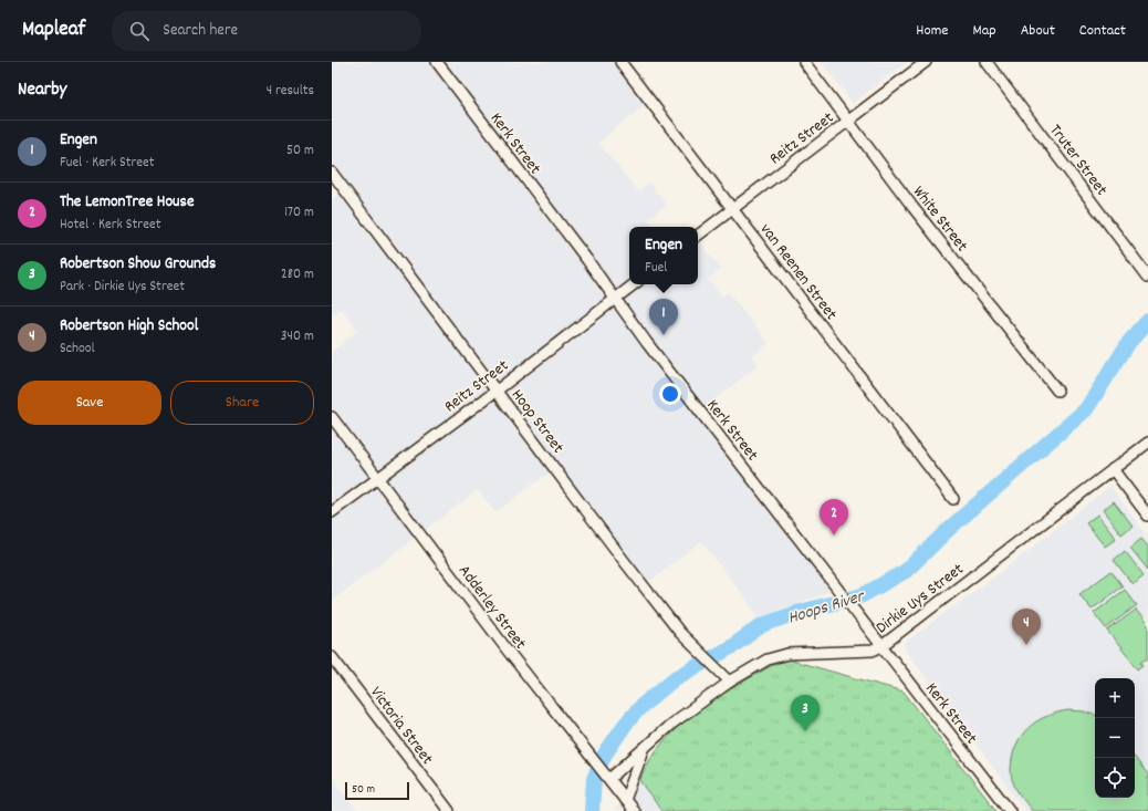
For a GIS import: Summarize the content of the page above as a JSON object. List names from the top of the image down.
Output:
{
  "streets": {
    "street": [
      "Reitz Street",
      "Kerk Street",
      "Truter Street",
      "White Street",
      "van Reenen Street",
      "Hoop Street",
      "Dirkie Uys Street",
      "Adderley Street",
      "Victoria Street"
    ]
  },
  "crossings": [
    ["Reitz Street", "Kerk Street"],
    ["Reitz Street", "White Street"],
    ["Reitz Street", "van Reenen Street"],
    ["Reitz Street", "Hoop Street"],
    ["Reitz Street", "Adderley Street"],
    ["Kerk Street", "Dirkie Uys Street"],
    ["Hoop Street", "Dirkie Uys Street"],
    ["Dirkie Uys Street", "Adderley Street"]
  ],
  "water": ["Hoops River"],
  "scale_bar": "50 m",
  "page": {
    "header": "Mapleaf",
    "search": "Search here",
    "nav": [
      "Home",
      "Map",
      "About",
      "Contact"
    ],
    "heading": ["Nearby", "4 results"],
    "list": [
      {
        "mark": "1",
        "name": "Engen",
        "note": "Fuel · Kerk Street",
        "value": "50 m"
      },
      {
        "mark": "2",
        "name": "The LemonTree House",
        "note": "Hotel · Kerk Street",
        "value": "170 m"
      },
      {
        "mark": "3",
        "name": "Robertson Show Grounds",
        "note": "Park · Dirkie Uys Street",
        "value": "280 m"
      },
      {
        "mark": "4",
        "name": "Robertson High School",
        "note": "School",
        "value": "340 m"
      }
    ],
    "popup": ["Engen", "Fuel"],
    "pins": [
      "1",
      "2",
      "4",
      "3"
    ],
    "buttons": ["Save", "Share"],
    "map_buttons": ["+", "−"],
    "scale": "50 m"
  }
}
